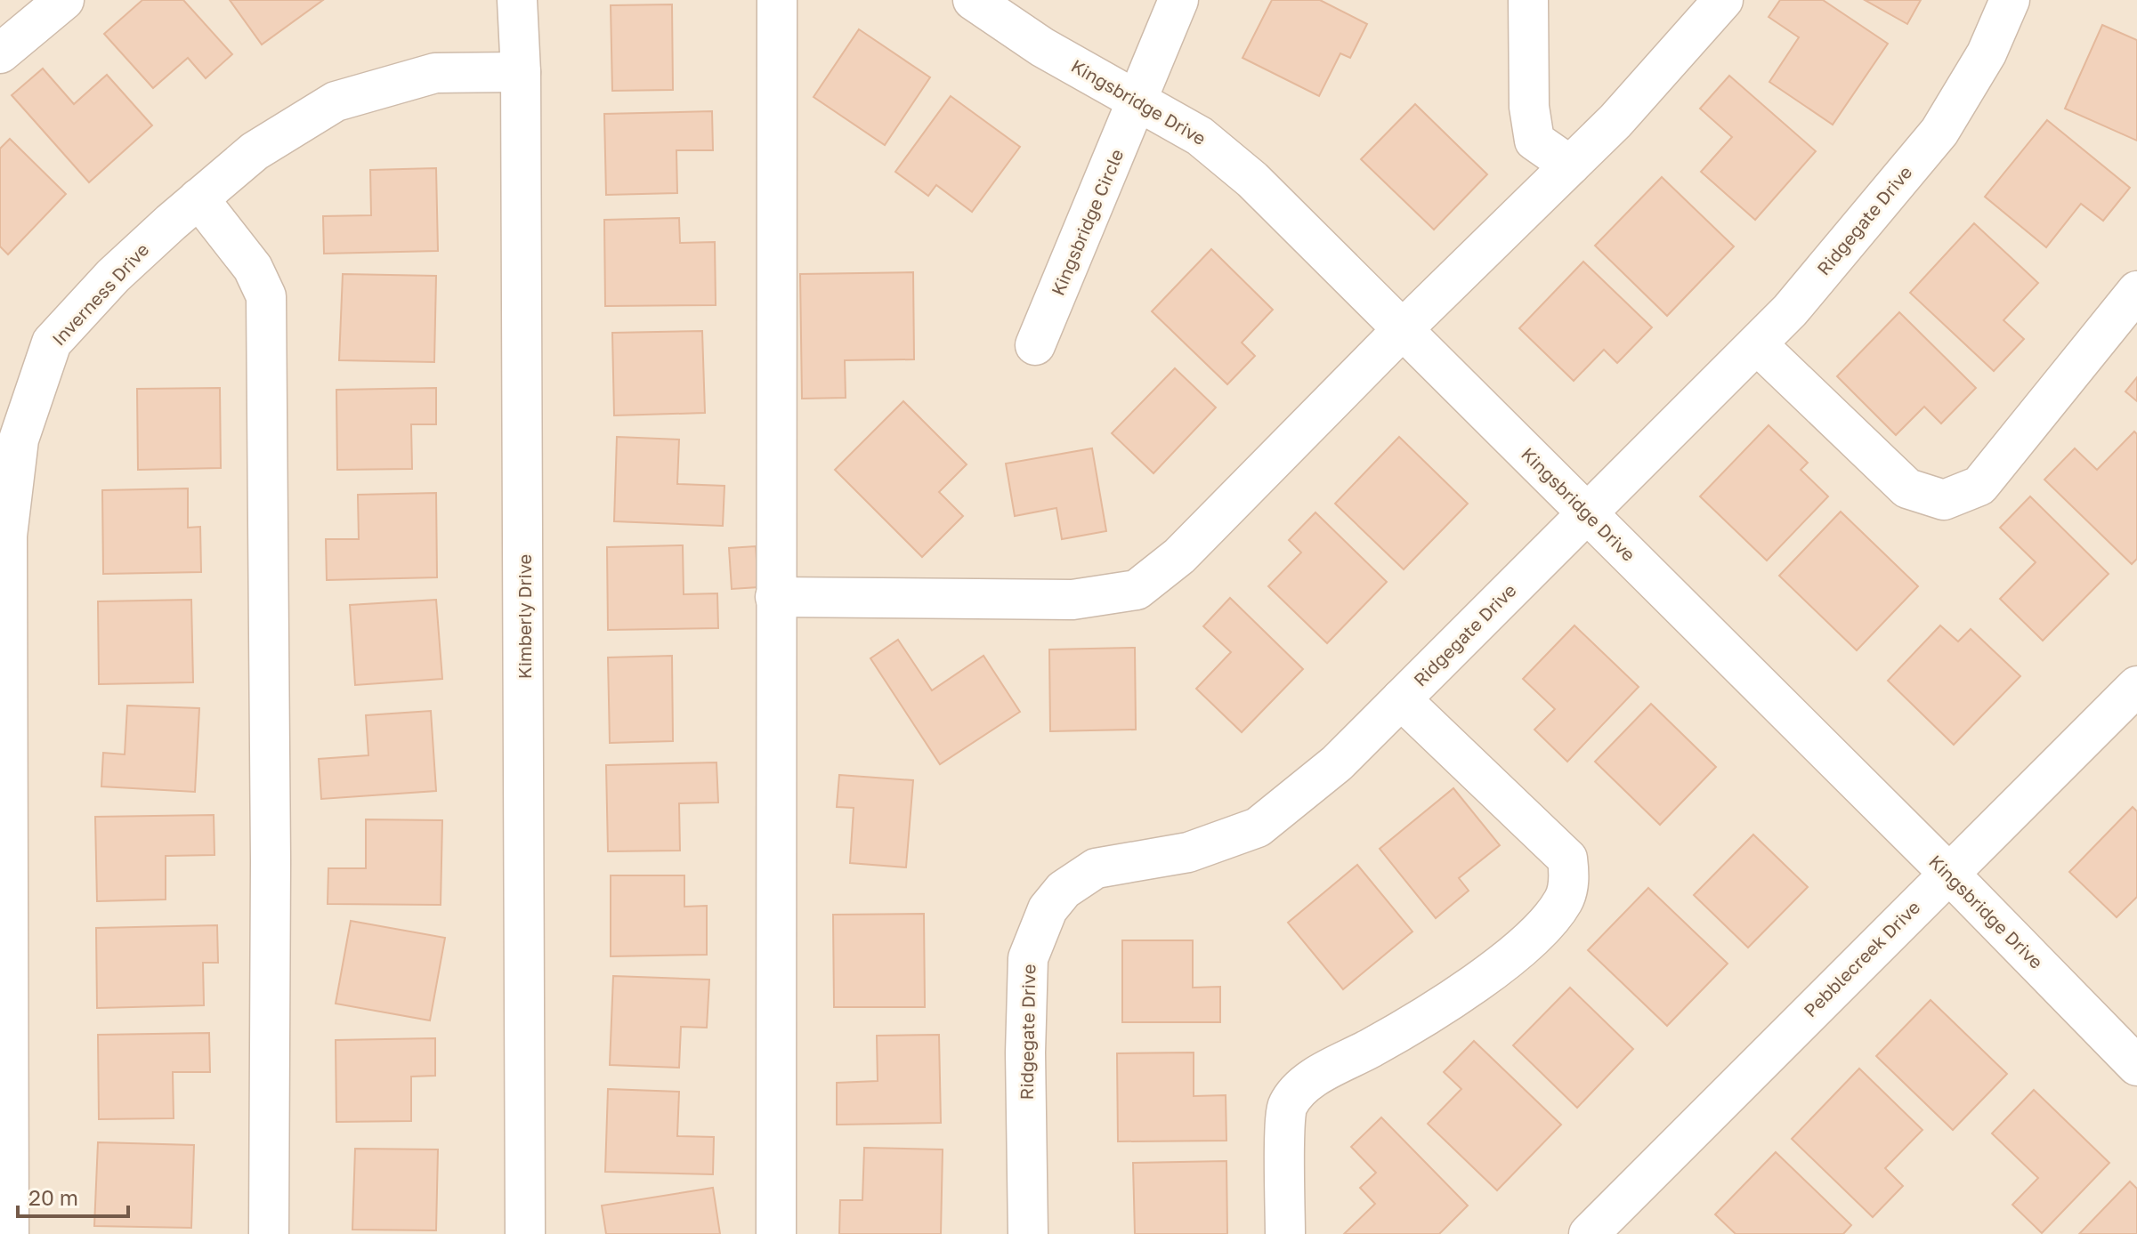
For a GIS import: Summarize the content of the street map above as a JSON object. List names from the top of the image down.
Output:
{
  "streets": {
    "street": [
      "Kingsbridge Drive",
      "Ridgegate Drive",
      "Kingsbridge Circle",
      "Inverness Drive",
      "Kimberly Drive",
      "Pebblecreek Drive"
    ]
  },
  "crossings": [
    ["Kingsbridge Drive", "Ridgegate Drive"],
    ["Kingsbridge Drive", "Kingsbridge Circle"],
    ["Kingsbridge Drive", "Pebblecreek Drive"],
    ["Inverness Drive", "Kimberly Drive"]
  ],
  "scale_bar": "20 m"
}
